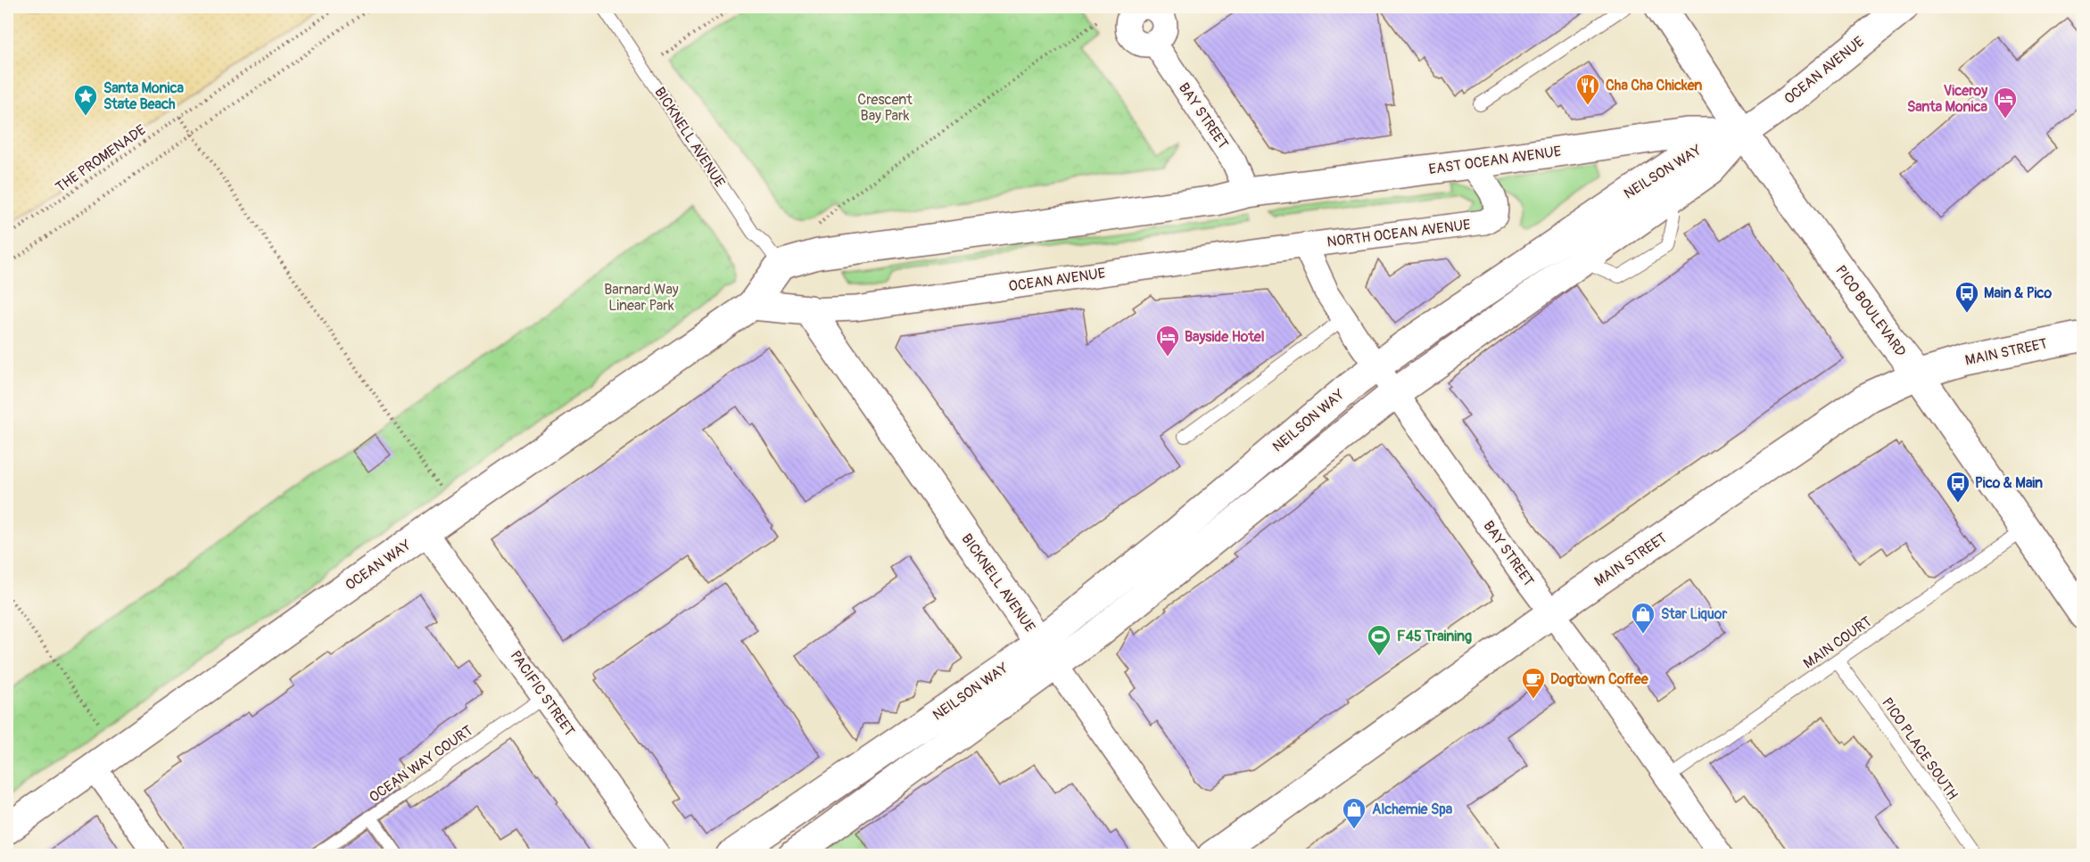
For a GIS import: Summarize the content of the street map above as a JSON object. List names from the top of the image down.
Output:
{
  "streets": {
    "street": [
      "OCEAN AVENUE",
      "BAY STREET",
      "BICKNELL AVENUE",
      "EAST OCEAN AVENUE",
      "NEILSON WAY",
      "NORTH OCEAN AVENUE",
      "PICO BOULEVARD",
      "MAIN STREET",
      "OCEAN WAY",
      "PACIFIC STREET"
    ],
    "lane": ["MAIN COURT", "PICO PLACE SOUTH", "OCEAN WAY COURT"],
    "path": ["THE PROMENADE"]
  },
  "crossings": [
    ["OCEAN AVENUE", "BAY STREET"],
    ["OCEAN AVENUE", "BICKNELL AVENUE"],
    ["OCEAN AVENUE", "EAST OCEAN AVENUE"],
    ["OCEAN AVENUE", "NEILSON WAY"],
    ["OCEAN AVENUE", "NORTH OCEAN AVENUE"],
    ["OCEAN AVENUE", "PICO BOULEVARD"],
    ["BAY STREET", "EAST OCEAN AVENUE"],
    ["BAY STREET", "NEILSON WAY"],
    ["BAY STREET", "NORTH OCEAN AVENUE"],
    ["BAY STREET", "MAIN STREET"],
    ["BAY STREET", "MAIN COURT"],
    ["BICKNELL AVENUE", "NEILSON WAY"],
    ["BICKNELL AVENUE", "OCEAN WAY"],
    ["EAST OCEAN AVENUE", "NEILSON WAY"],
    ["EAST OCEAN AVENUE", "NORTH OCEAN AVENUE"],
    ["EAST OCEAN AVENUE", "PICO BOULEVARD"],
    ["NEILSON WAY", "PICO BOULEVARD"],
    ["PICO BOULEVARD", "MAIN STREET"],
    ["PICO BOULEVARD", "MAIN COURT"],
    ["OCEAN WAY", "PACIFIC STREET"],
    ["MAIN COURT", "PICO PLACE SOUTH"],
    ["PACIFIC STREET", "OCEAN WAY COURT"]
  ],
  "parks": ["Crescent Bay Park", "Barnard Way Linear Park"],
  "places": {
    "restaurant": ["Cha Cha Chicken"],
    "place": ["Santa Monica State Beach"],
    "hotel": ["Viceroy Santa Monica", "Bayside Hotel"],
    "bus stop": ["Main & Pico", "Pico & Main"],
    "shop": ["Star Liquor", "Alchemie Spa"],
    "sports": ["F45 Training"],
    "cafe": ["Dogtown Coffee"]
  }
}
